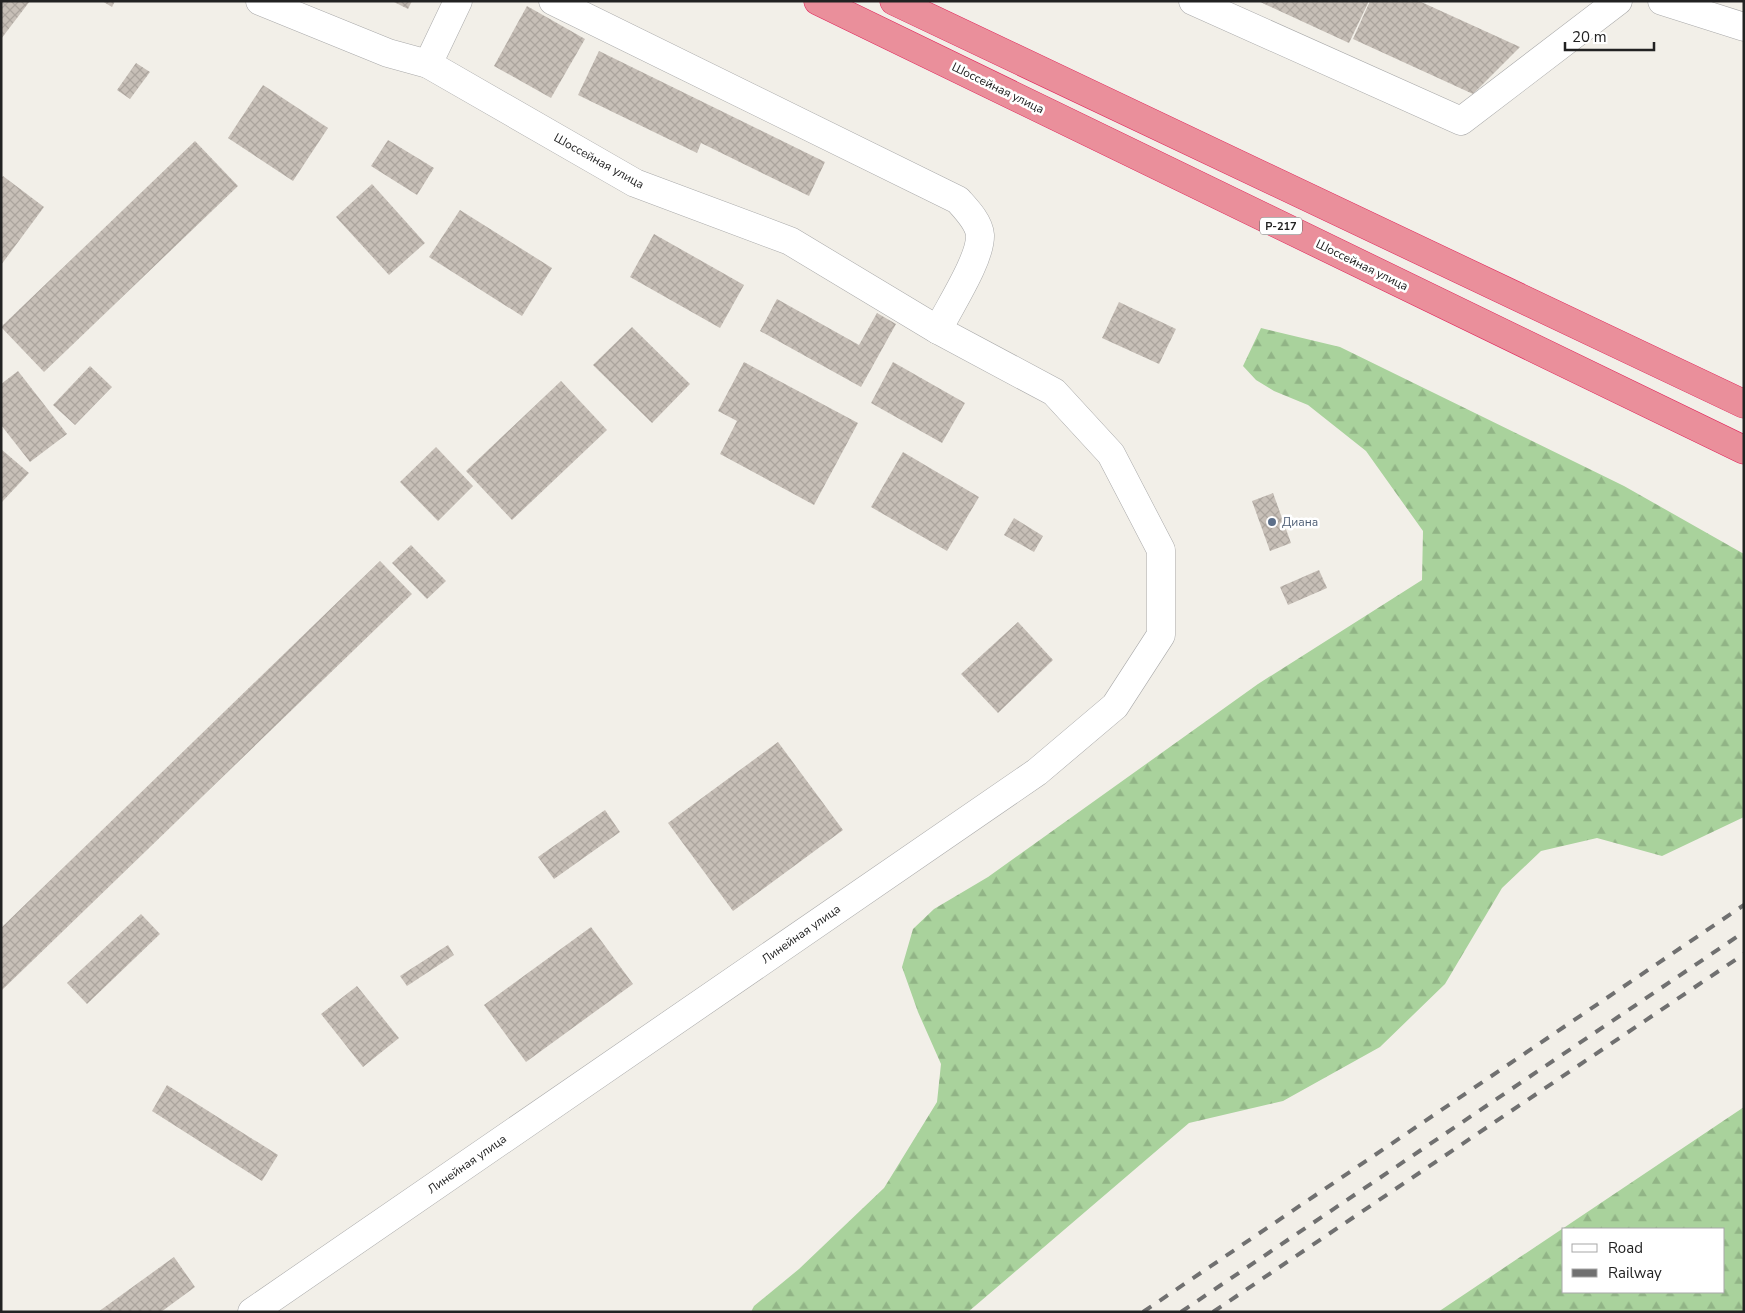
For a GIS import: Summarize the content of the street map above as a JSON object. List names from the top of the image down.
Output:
{
  "streets": {
    "highway": ["Шоссейная улица", "Р-217"],
    "street": ["Линейная улица"]
  },
  "crossings": [
    ["Шоссейная улица", "Линейная улица"]
  ],
  "places": ["Диана"],
  "legend": ["Road", "Railway"],
  "scale_bar": "20 m"
}
